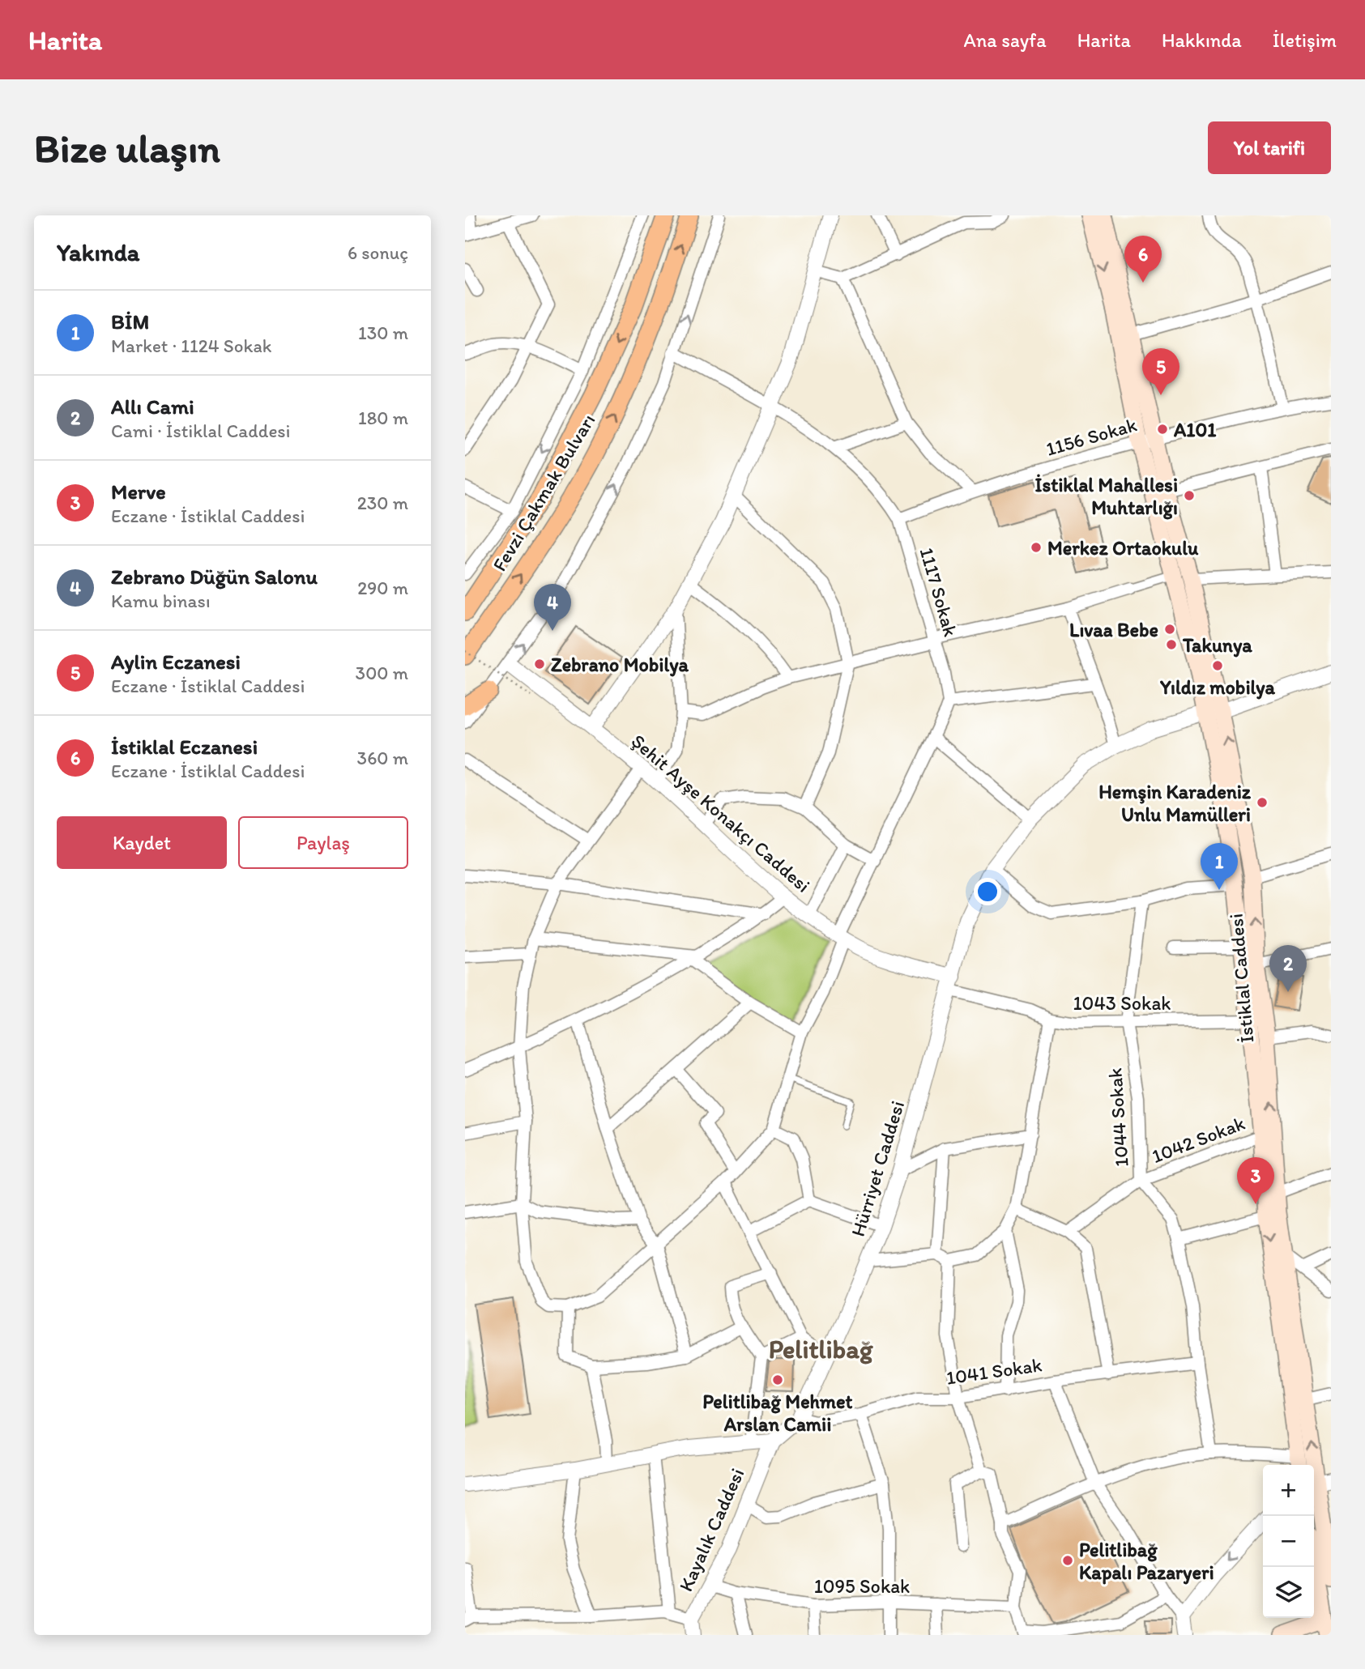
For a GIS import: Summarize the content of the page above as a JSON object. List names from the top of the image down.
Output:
{
  "streets": {
    "main road": ["Fevzi Çakmak Bulvarı", "İstiklal Caddesi"],
    "street": [
      "1156 Sokak",
      "1117 Sokak",
      "Şehit Ayşe Konakçı Caddesi",
      "1043 Sokak",
      "1044 Sokak",
      "1042 Sokak",
      "Hürriyet Caddesi",
      "1041 Sokak",
      "Kayalık Caddesi",
      "1095 Sokak"
    ]
  },
  "crossings": [
    ["1156 Sokak", "1117 Sokak"],
    ["1156 Sokak", "İstiklal Caddesi"],
    ["Şehit Ayşe Konakçı Caddesi", "1043 Sokak"],
    ["Şehit Ayşe Konakçı Caddesi", "Hürriyet Caddesi"],
    ["İstiklal Caddesi", "1043 Sokak"],
    ["İstiklal Caddesi", "1042 Sokak"],
    ["İstiklal Caddesi", "Hürriyet Caddesi"],
    ["1043 Sokak", "1044 Sokak"],
    ["1043 Sokak", "Hürriyet Caddesi"],
    ["1044 Sokak", "1042 Sokak"],
    ["1044 Sokak", "1041 Sokak"],
    ["Hürriyet Caddesi", "1041 Sokak"],
    ["Hürriyet Caddesi", "Kayalık Caddesi"],
    ["Kayalık Caddesi", "1095 Sokak"]
  ],
  "districts": ["Pelitlibağ"],
  "places": [
    "A101",
    "İstiklal Mahallesi Muhtarlığı",
    "Merkez Ortaokulu",
    "Lıvaa Bebe",
    "Takunya",
    "Zebrano Mobilya",
    "Yıldız mobilya",
    "Hemşin Karadeniz Unlu Mamülleri",
    "Pelitlibağ Mehmet Arslan Camii",
    "Pelitlibağ Kapalı Pazaryeri"
  ],
  "page": {
    "header": "Harita",
    "nav": [
      "Ana sayfa",
      "Harita",
      "Hakkında",
      "İletişim"
    ],
    "buttons": [
      "Yol tarifi",
      ["Kaydet", "Paylaş"]
    ],
    "title": "Bize ulaşın",
    "heading": ["Yakında", "6 sonuç"],
    "pins": [
      "6",
      "5",
      "4",
      "1",
      "2",
      "3"
    ],
    "list": [
      {
        "mark": "1",
        "name": "BİM",
        "note": "Market · 1124 Sokak",
        "value": "130 m"
      },
      {
        "mark": "2",
        "name": "Allı Cami",
        "note": "Cami · İstiklal Caddesi",
        "value": "180 m"
      },
      {
        "mark": "3",
        "name": "Merve",
        "note": "Eczane · İstiklal Caddesi",
        "value": "230 m"
      },
      {
        "mark": "4",
        "name": "Zebrano Düğün Salonu",
        "note": "Kamu binası",
        "value": "290 m"
      },
      {
        "mark": "5",
        "name": "Aylin Eczanesi",
        "note": "Eczane · İstiklal Caddesi",
        "value": "300 m"
      },
      {
        "mark": "6",
        "name": "İstiklal Eczanesi",
        "note": "Eczane · İstiklal Caddesi",
        "value": "360 m"
      }
    ],
    "map_buttons": ["+", "−"]
  }
}
